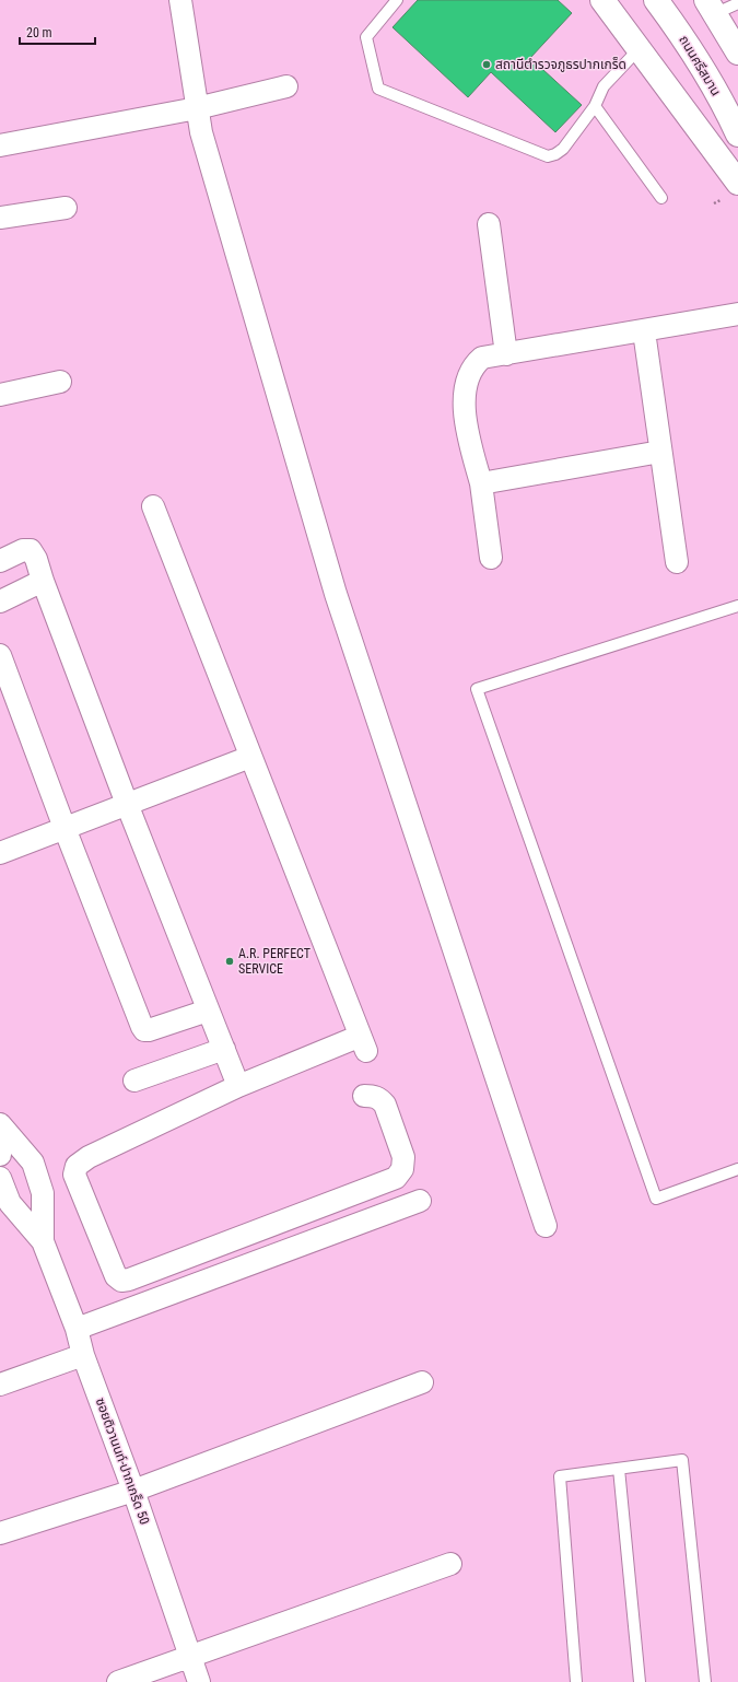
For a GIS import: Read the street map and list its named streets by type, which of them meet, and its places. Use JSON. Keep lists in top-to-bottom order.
{
  "streets": {
    "main road": ["ถนนศรีสมาน"],
    "street": ["ซอยติวานนท์-ปากเกร็ด 50"]
  },
  "places": ["สถานีตำรวจภูธรปากเกร็ด", "A.R. PERFECT SERVICE"],
  "scale_bar": "20 m"
}
